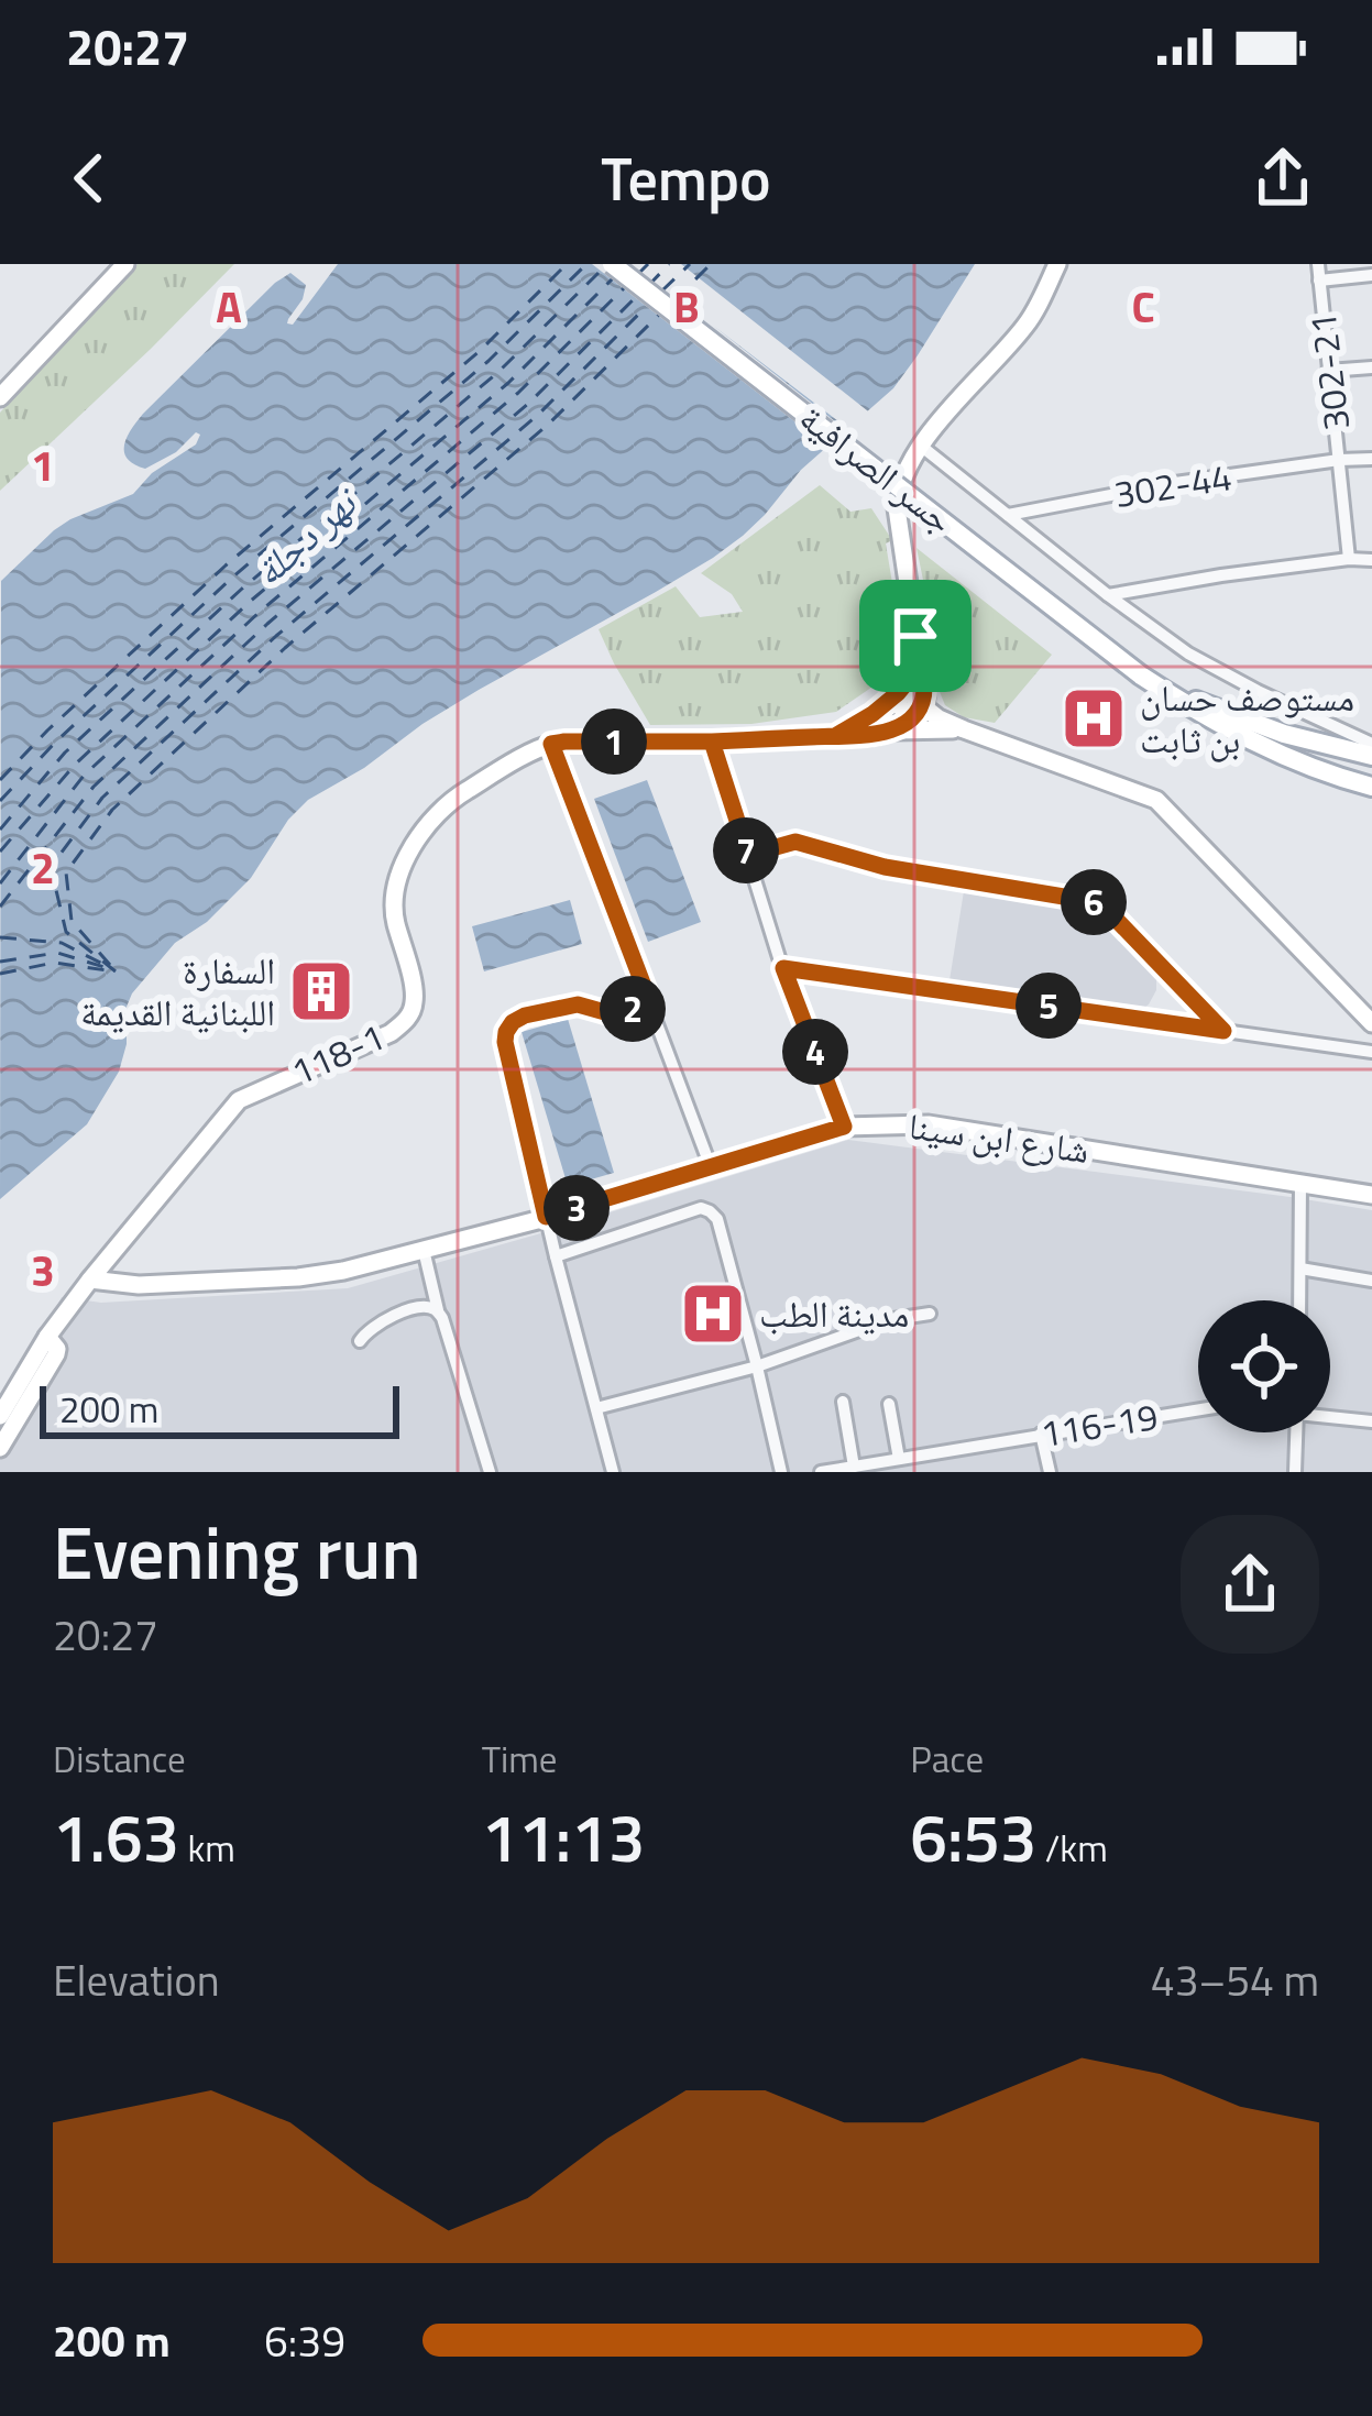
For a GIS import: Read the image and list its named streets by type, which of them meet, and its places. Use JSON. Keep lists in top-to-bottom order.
{
  "streets": {
    "main road": ["جسر الصرافية"],
    "street": [
      "302-21",
      "302-44",
      "118-1",
      "شارع ابن سينا",
      "116-19"
    ]
  },
  "crossings": [
    ["302-21", "302-44"],
    ["118-1", "شارع ابن سينا"]
  ],
  "water": ["نهر دجلة"],
  "places": {
    "hospital": ["مستوصف حسان بن ثابت", "مدينة الطب"],
    "building": ["السفارة اللبنانية القديمة"]
  },
  "scale_bar": "200 m",
  "page": {
    "status": "20:27",
    "header": "Tempo",
    "pins": [
      "1",
      "7",
      "6",
      "5",
      "2",
      "4",
      "3"
    ],
    "scale": "200 m",
    "heading": ["Evening run", "20:27"],
    "stats": [
      ["Distance", "1.63 km"],
      ["Time", "11:13"],
      ["Pace", "6:53 /km"]
    ],
    "chart": ["Elevation", "43–54 m"],
    "list": [
      {
        "name": "200 m",
        "note": "6:39"
      }
    ]
  },
  "grid": {
    "columns": ["A", "B", "C"],
    "rows": ["1", "2", "3"]
  }
}
